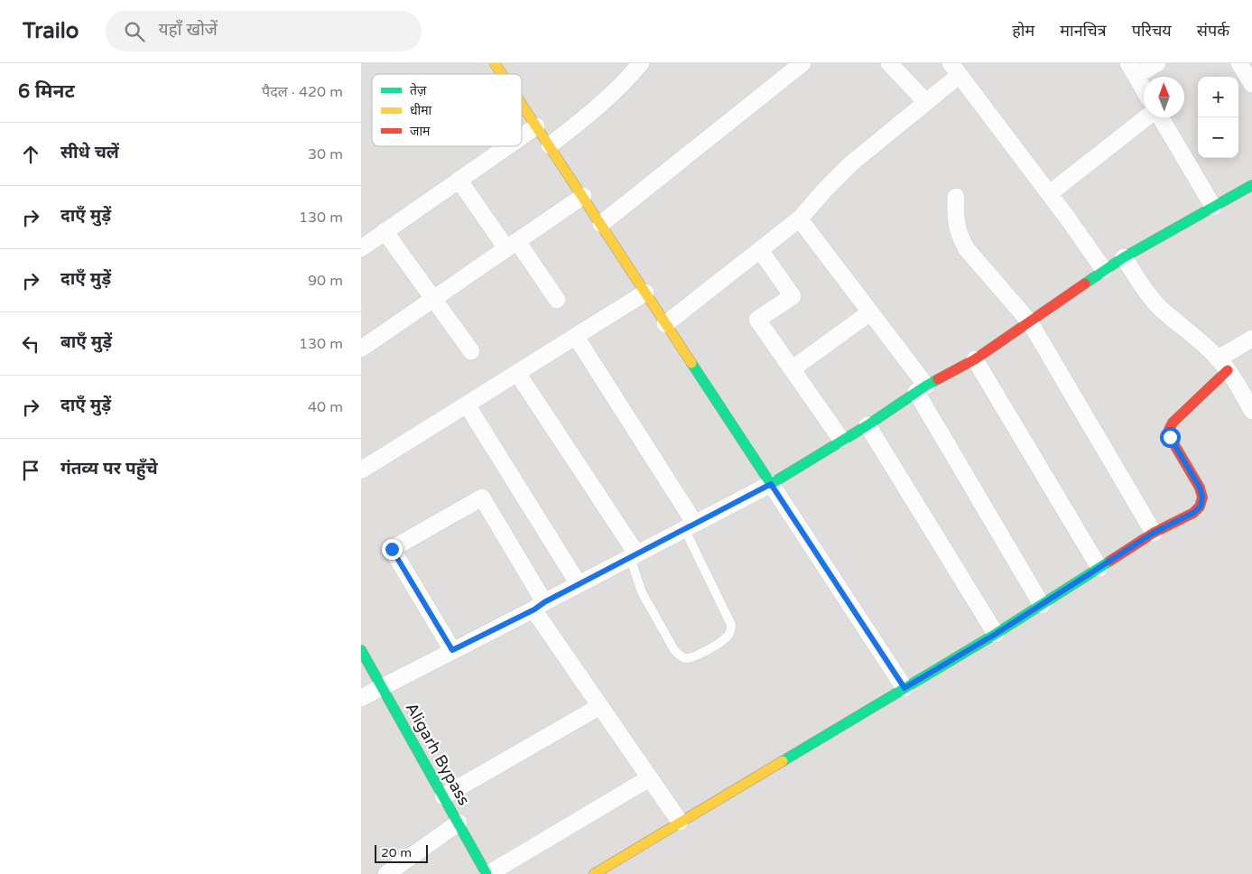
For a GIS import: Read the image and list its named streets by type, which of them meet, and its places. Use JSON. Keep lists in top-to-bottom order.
{
  "streets": {
    "main road": ["Aligarh Bypass"]
  },
  "legend": ["तेज़", "धीमा", "जाम"],
  "scale_bar": "20 m",
  "north": "top",
  "page": {
    "header": "Trailo",
    "search": "यहाँ खोजें",
    "nav": [
      "होम",
      "मानचित्र",
      "परिचय",
      "संपर्क"
    ],
    "heading": ["6 मिनट", "पैदल · 420 m"],
    "map_buttons": ["+", "−"],
    "list": [
      ["सीधे चलें", "30 m"],
      ["दाएँ मुड़ें", "130 m"],
      ["दाएँ मुड़ें", "90 m"],
      ["बाएँ मुड़ें", "130 m"],
      ["दाएँ मुड़ें", "40 m"],
      "गंतव्य पर पहुँचे"
    ],
    "scale": "20 m"
  }
}
